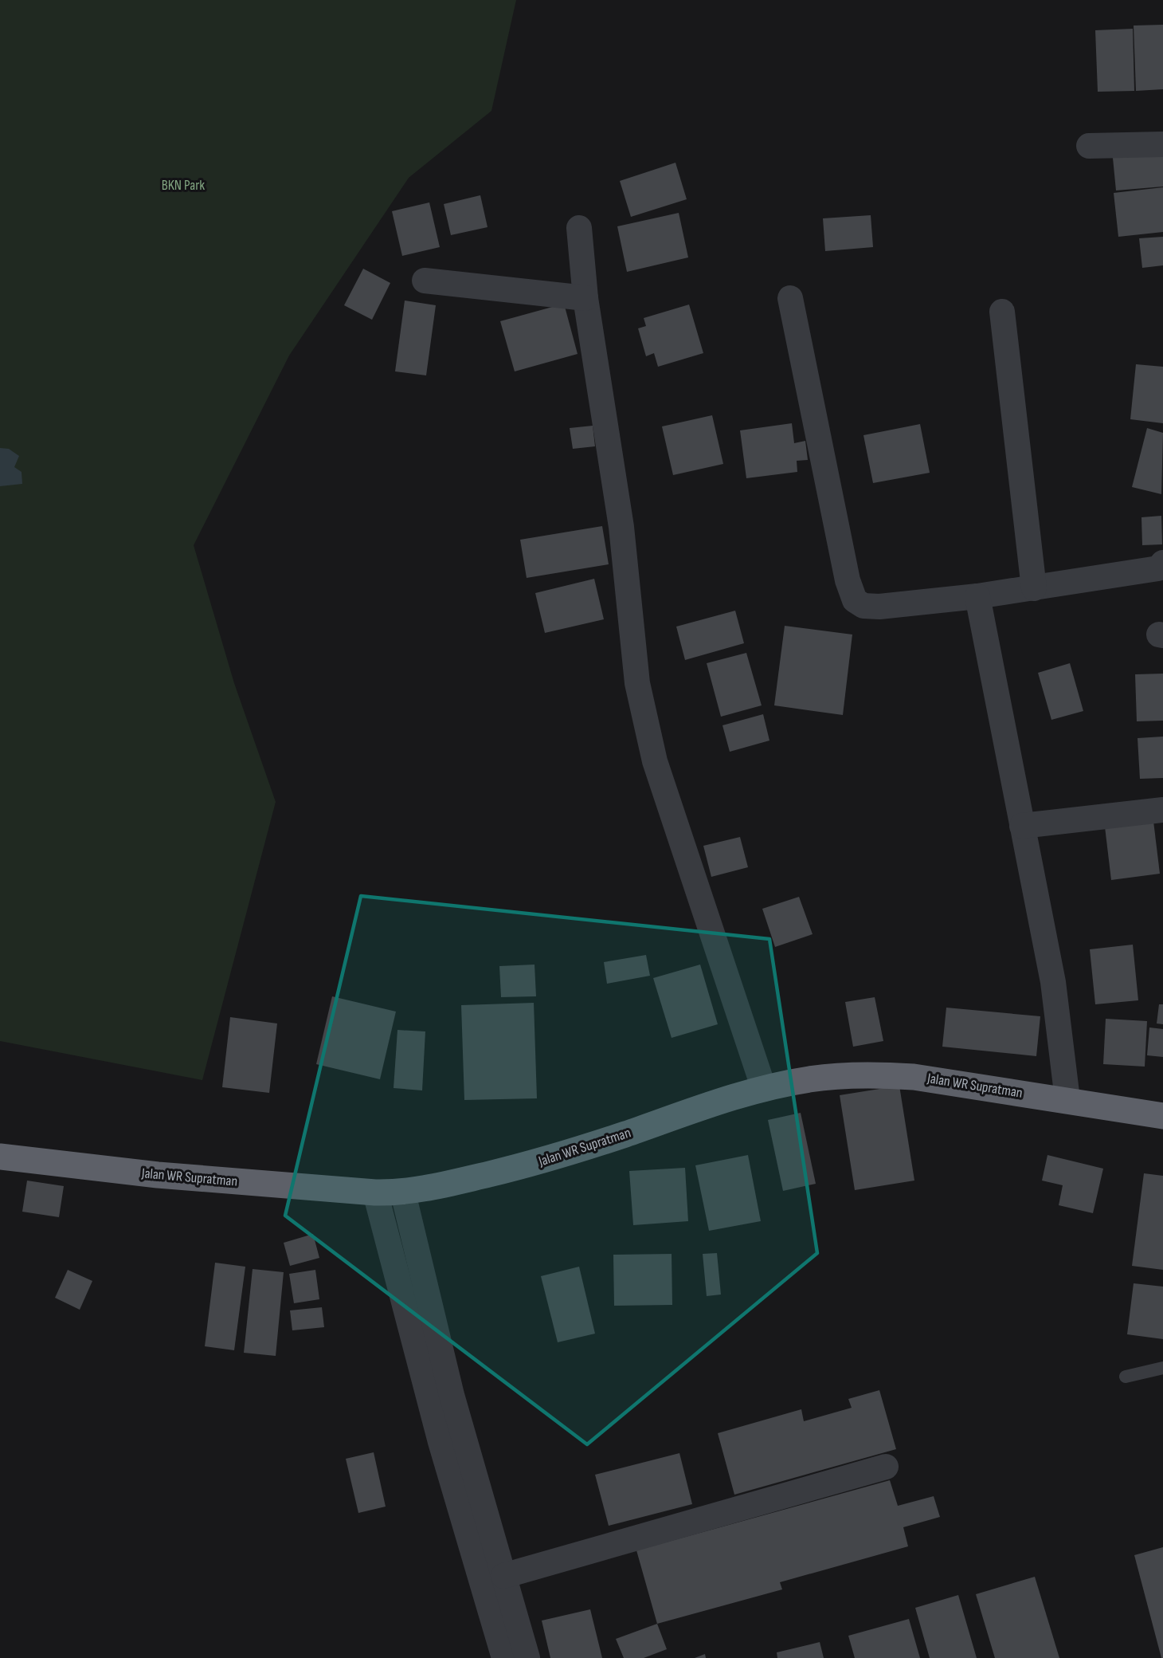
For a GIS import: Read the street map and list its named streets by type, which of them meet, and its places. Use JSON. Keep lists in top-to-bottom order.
{
  "streets": {
    "highway": ["Jalan WR Supratman"]
  },
  "parks": ["BKN Park"]
}
